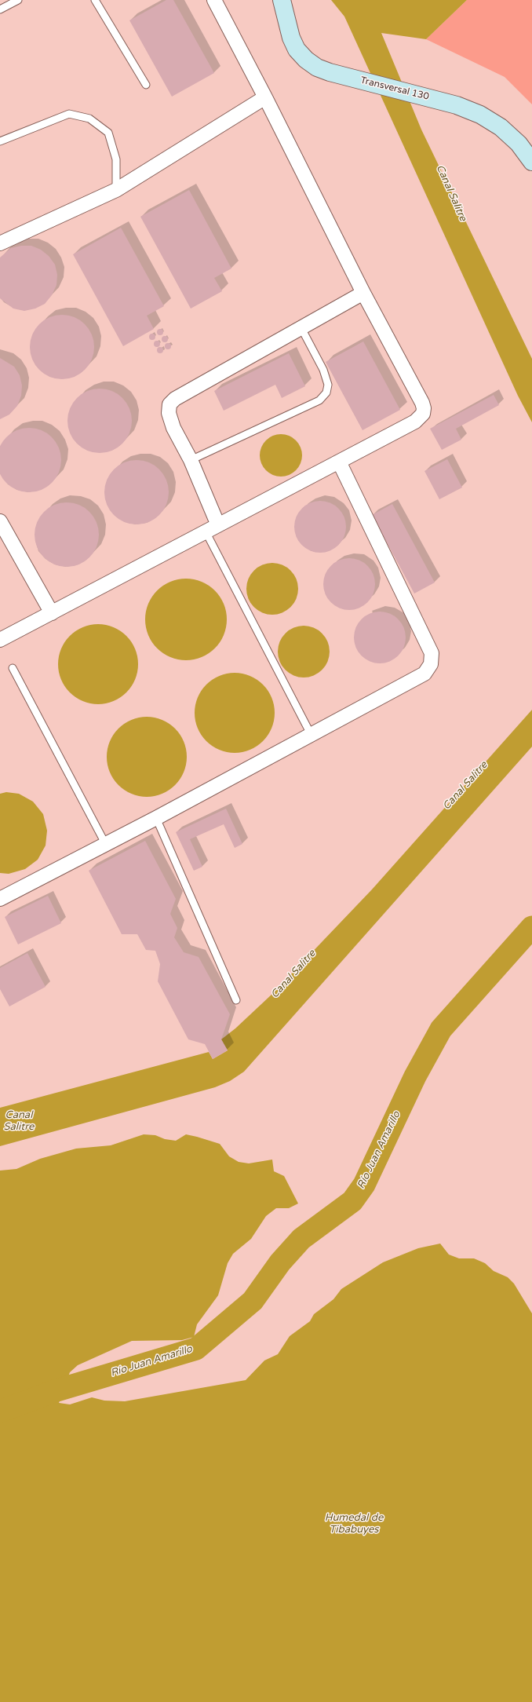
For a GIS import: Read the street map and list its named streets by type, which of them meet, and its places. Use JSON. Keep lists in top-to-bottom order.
{
  "streets": {
    "main road": ["Transversal 130"]
  },
  "water": ["Canal Salitre", "Río Juan Amarillo", "Humedal de Tibabuyes"]
}
